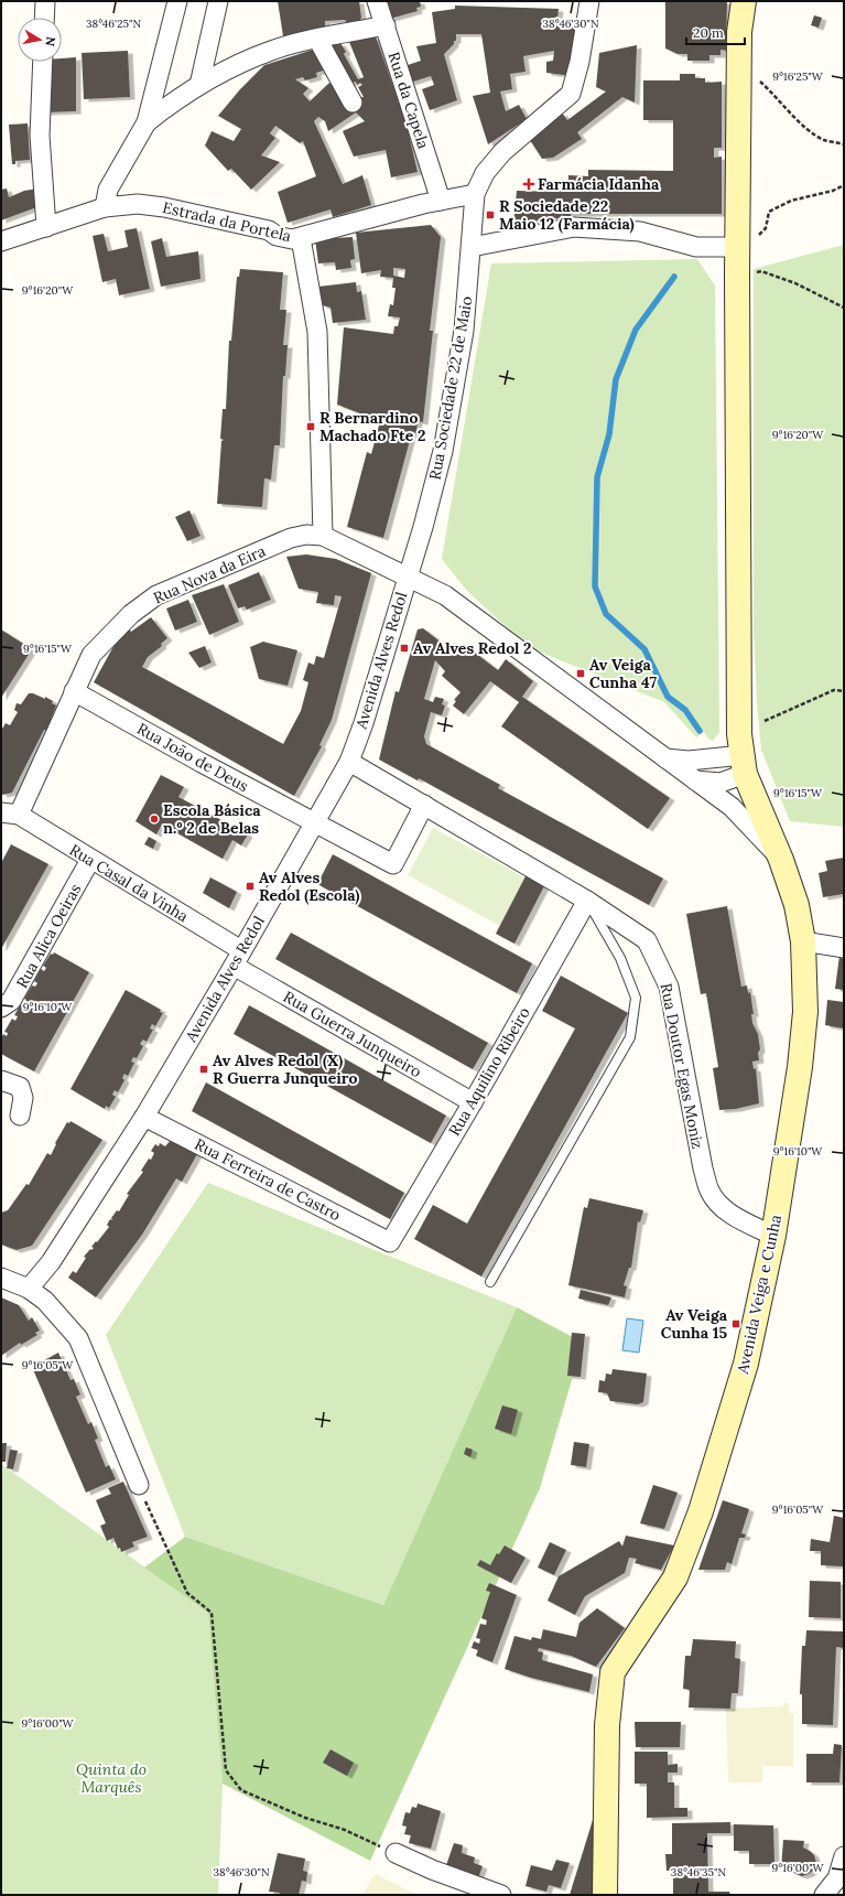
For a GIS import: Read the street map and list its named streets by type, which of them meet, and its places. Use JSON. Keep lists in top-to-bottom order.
{
  "streets": {
    "street": [
      "Rua da Capela",
      "Estrada da Portela",
      "Rua Sociedade 22 de Maio",
      "Rua Nova da Eira",
      "Avenida Alves Redol",
      "Rua João de Deus",
      "Rua Casal da Vinha",
      "Rua Alica Oeiras",
      "Rua Guerra Junqueiro",
      "Rua Doutor Egas Moniz",
      "Rua Aquilino Ribeiro",
      "Rua Ferreira de Castro",
      "Avenida Veiga e Cunha"
    ]
  },
  "crossings": [
    ["Rua da Capela", "Estrada da Portela"],
    ["Estrada da Portela", "Rua Sociedade 22 de Maio"],
    ["Rua Sociedade 22 de Maio", "Rua Nova da Eira"],
    ["Rua Sociedade 22 de Maio", "Avenida Alves Redol"],
    ["Rua Sociedade 22 de Maio", "Avenida Veiga e Cunha"],
    ["Rua Nova da Eira", "Avenida Alves Redol"],
    ["Rua Nova da Eira", "Rua João de Deus"],
    ["Rua Nova da Eira", "Rua Casal da Vinha"],
    ["Rua Nova da Eira", "Avenida Veiga e Cunha"],
    ["Avenida Alves Redol", "Rua João de Deus"],
    ["Avenida Alves Redol", "Rua Casal da Vinha"],
    ["Avenida Alves Redol", "Rua Guerra Junqueiro"],
    ["Avenida Alves Redol", "Rua Doutor Egas Moniz"],
    ["Avenida Alves Redol", "Rua Ferreira de Castro"],
    ["Avenida Alves Redol", "Avenida Veiga e Cunha"],
    ["Rua Casal da Vinha", "Rua Alica Oeiras"],
    ["Rua Casal da Vinha", "Rua Guerra Junqueiro"],
    ["Rua Guerra Junqueiro", "Rua Aquilino Ribeiro"],
    ["Rua Doutor Egas Moniz", "Rua Aquilino Ribeiro"],
    ["Rua Doutor Egas Moniz", "Avenida Veiga e Cunha"],
    ["Rua Aquilino Ribeiro", "Rua Ferreira de Castro"]
  ],
  "parks": ["Quinta do Marquês"],
  "places": {
    "health": ["Farmácia Idanha"],
    "transit": [
      "R Sociedade 22 Maio 12 (Farmácia)",
      "R Bernardino Machado Fte 2",
      "Av Alves Redol 2",
      "Av Veiga Cunha 47",
      "Av Alves Redol (Escola)",
      "Av Alves Redol (X) R Guerra Junqueiro",
      "Av Veiga Cunha 15"
    ],
    "other": ["Escola Básica n.º 2 de Belas"]
  },
  "scale_bar": "20 m",
  "north": "right",
  "coordinates": [
    "38°46'30\"N",
    "38°46'25\"N",
    "9°16'25\"W",
    "9°16'20\"W",
    "9°16'15\"W",
    "9°16'10\"W",
    "9°16'05\"W",
    "9°16'00\"W",
    "38°46'35\"N"
  ]
}
